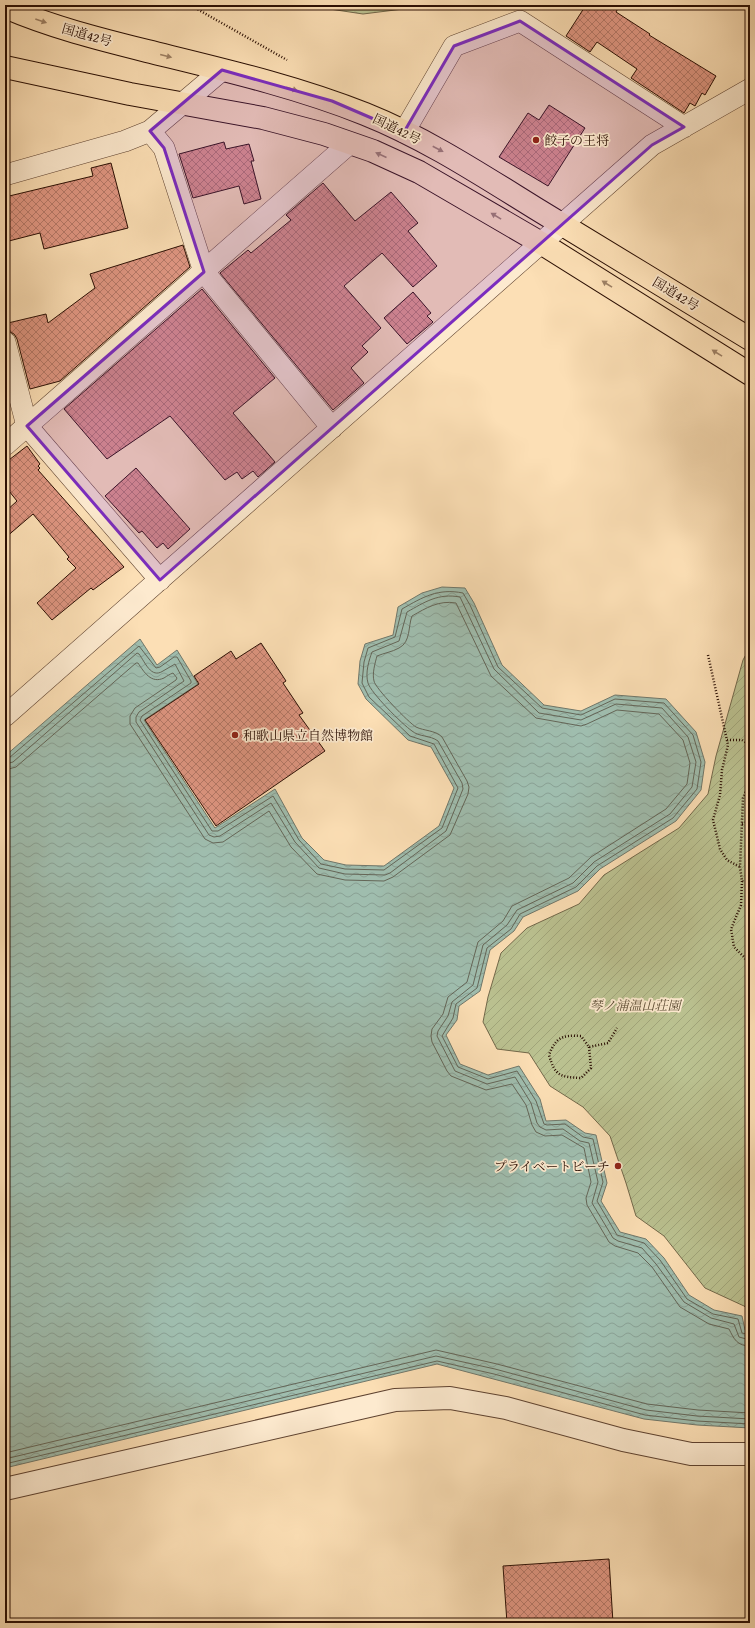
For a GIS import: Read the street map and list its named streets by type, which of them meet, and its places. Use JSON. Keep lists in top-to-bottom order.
{
  "streets": {
    "highway": ["国道42号"]
  },
  "parks": ["琴ノ浦温山荘園"],
  "places": ["餃子の王将", "和歌山県立自然博物館", "プライベートビーチ"]
}
